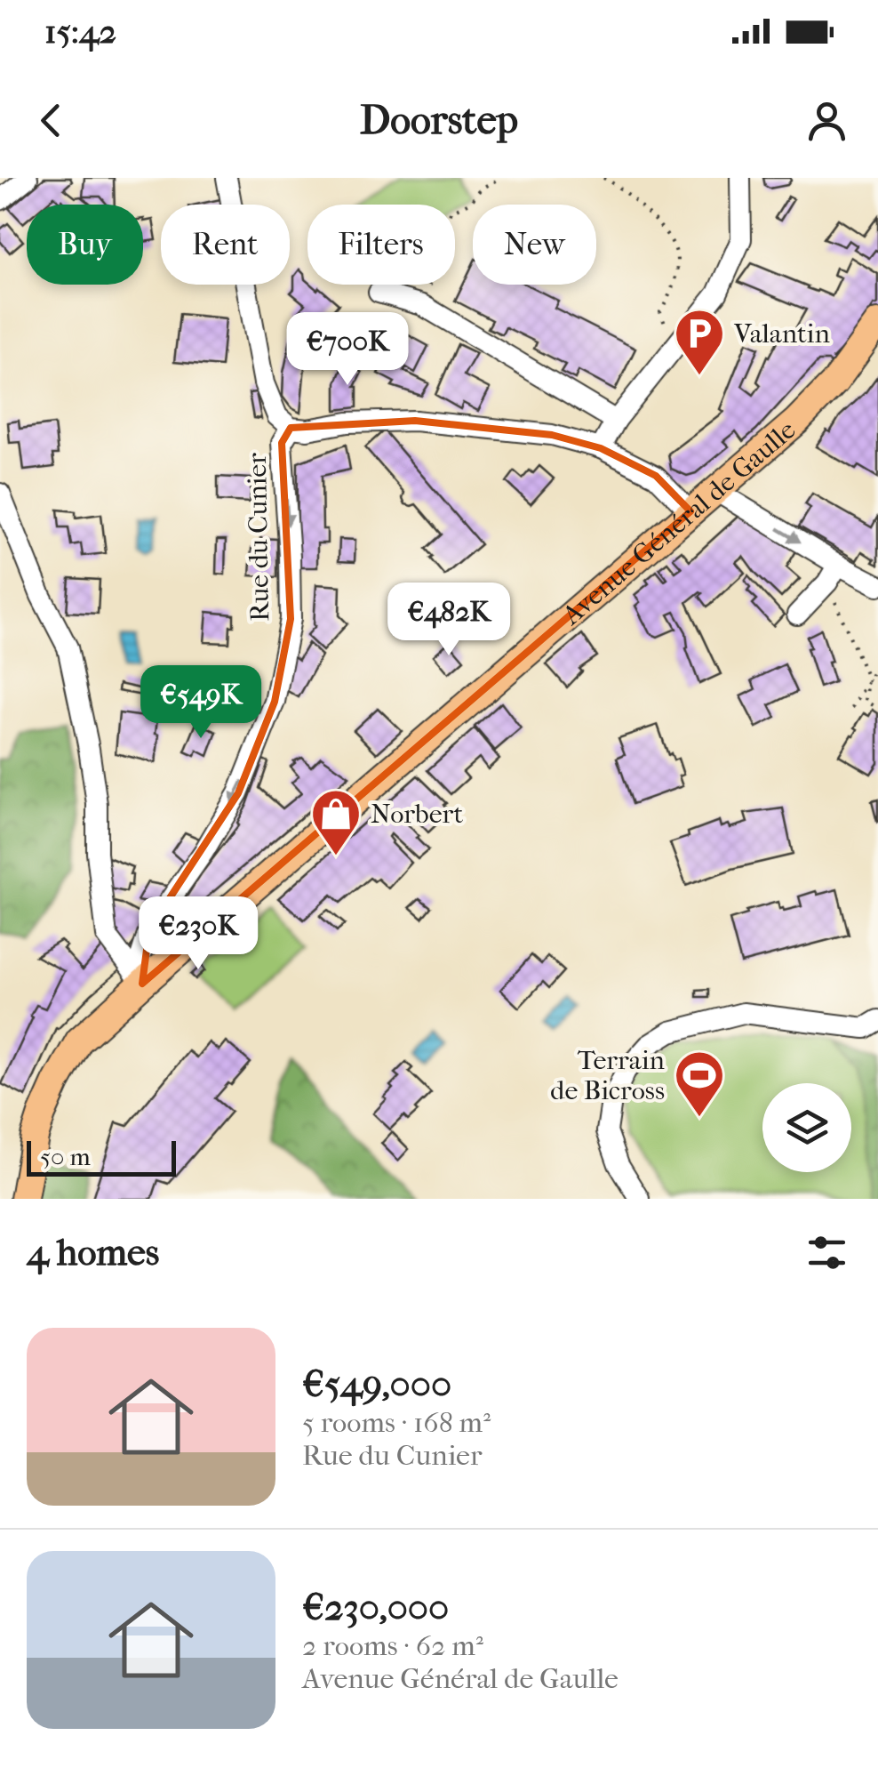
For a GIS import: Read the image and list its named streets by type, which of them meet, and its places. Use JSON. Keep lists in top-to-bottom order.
{
  "streets": {
    "main road": ["Avenue Général de Gaulle"],
    "street": ["Rue du Cunier"]
  },
  "crossings": [
    ["Avenue Général de Gaulle", "Rue du Cunier"]
  ],
  "one_way": ["Rue du Cunier"],
  "places": {
    "parking": ["Valantin"],
    "shop": ["Norbert"],
    "sports": ["Terrain de Bicross"]
  },
  "scale_bar": "50 m",
  "page": {
    "status": "15:42",
    "header": "Doorstep",
    "chip": [
      "Buy",
      "Rent",
      "Filters",
      "New"
    ],
    "price": [
      "€700K",
      "€482K",
      "€549K",
      "€230K"
    ],
    "scale": "50 m",
    "heading": "4 homes",
    "list": [
      {
        "name": "€549,000",
        "note": "5 rooms · 168 m² · Rue du Cunier"
      },
      {
        "name": "€230,000",
        "note": "2 rooms · 62 m² · Avenue Général de Gaulle"
      }
    ]
  }
}
